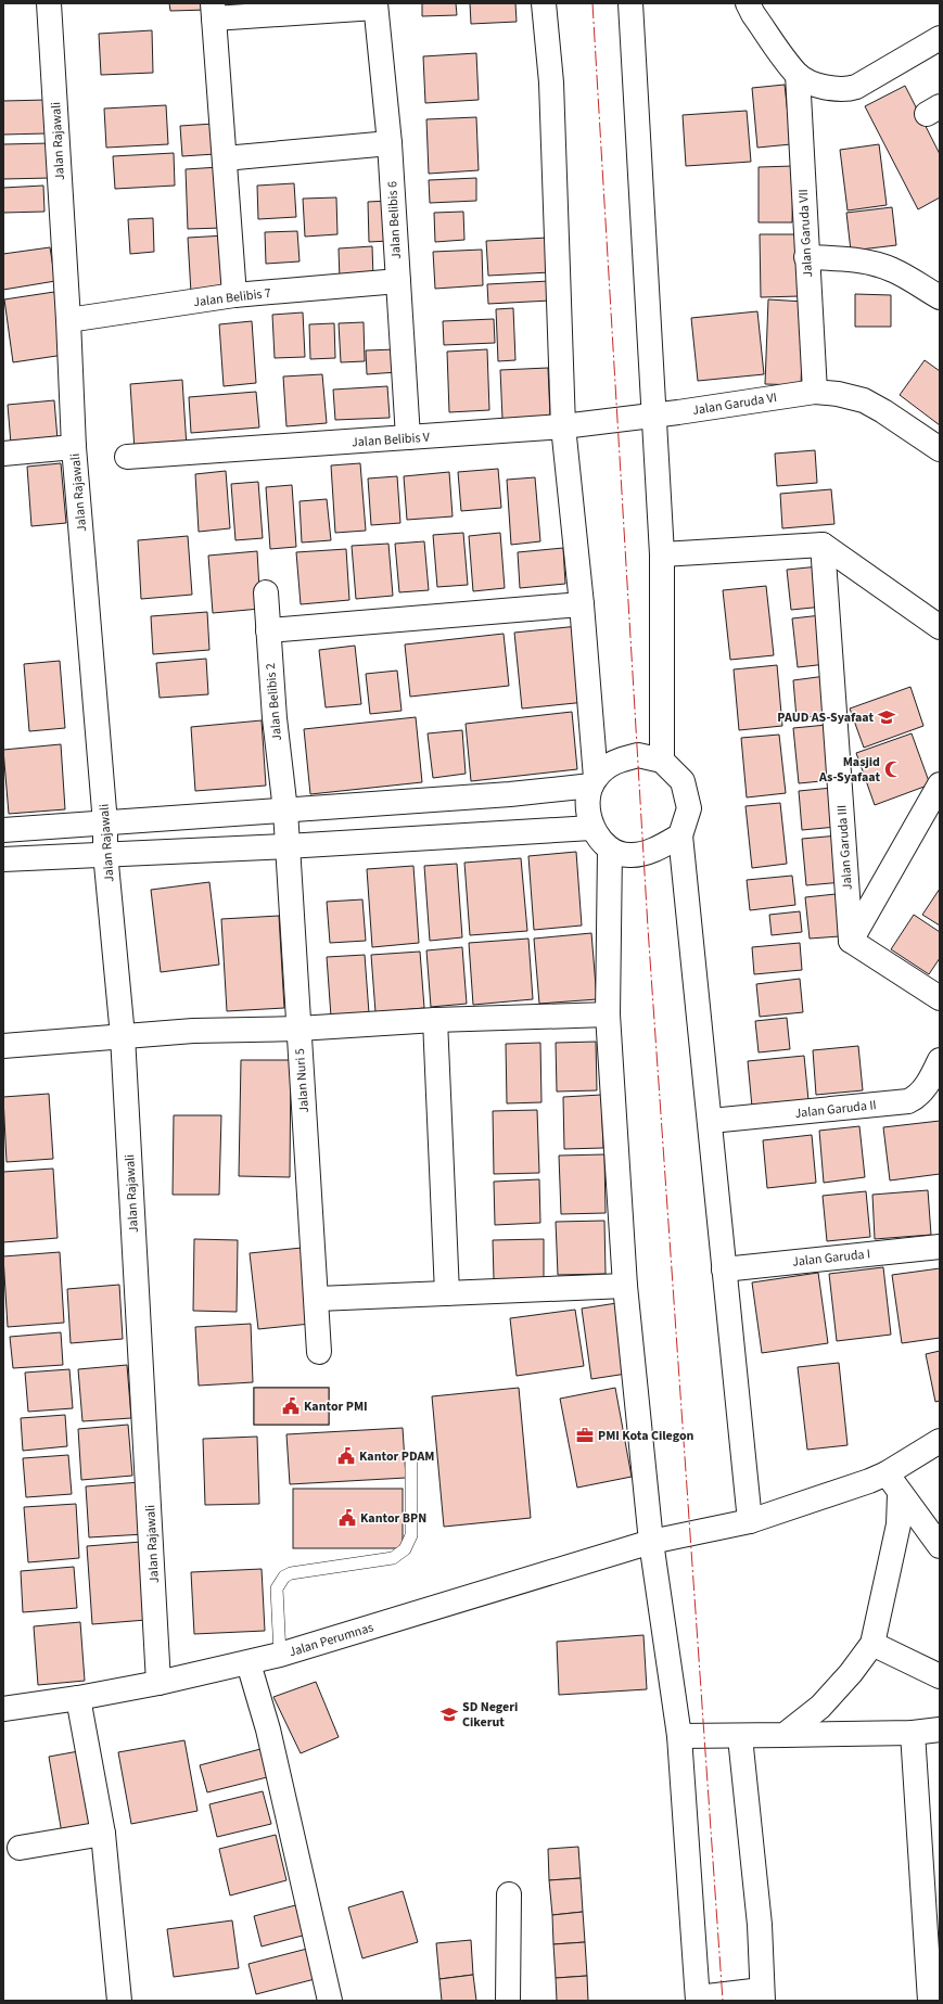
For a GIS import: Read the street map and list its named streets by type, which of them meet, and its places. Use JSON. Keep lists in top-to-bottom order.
{
  "streets": {
    "street": [
      "Jalan Rajawali",
      "Jalan Belibis 6",
      "Jalan Garuda VII",
      "Jalan Belibis 7",
      "Jalan Garuda VI",
      "Jalan Belibis V",
      "Jalan Belibis 2",
      "Jalan Garuda III",
      "Jalan Nuri 5",
      "Jalan Garuda II",
      "Jalan Garuda I",
      "Jalan Perumnas"
    ]
  },
  "crossings": [
    ["Jalan Rajawali", "Jalan Belibis 7"],
    ["Jalan Rajawali", "Jalan Perumnas"],
    ["Jalan Belibis 6", "Jalan Belibis 7"],
    ["Jalan Belibis 6", "Jalan Belibis V"],
    ["Jalan Garuda VII", "Jalan Garuda VI"],
    ["Jalan Garuda VI", "Jalan Belibis V"],
    ["Jalan Belibis 2", "Jalan Nuri 5"]
  ],
  "places": {
    "school or university": ["PAUD AS-Syafaat", "SD Negeri Cikerut"],
    "mosque": ["Masjid As-Syafaat"],
    "public building": ["Kantor PMI", "Kantor PDAM", "Kantor BPN"],
    "office": ["PMI Kota Cilegon"]
  }
}
